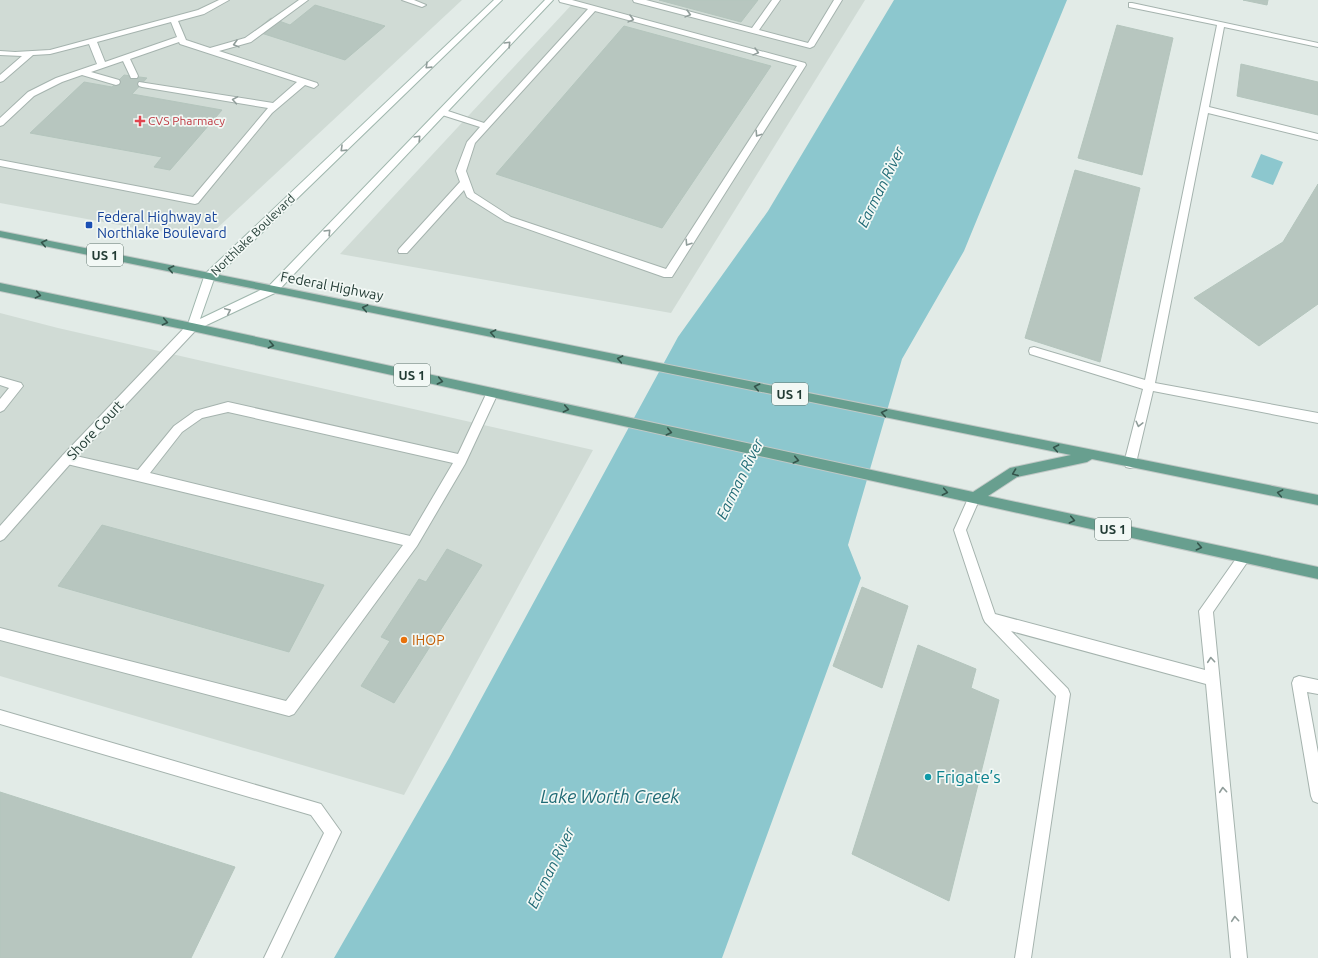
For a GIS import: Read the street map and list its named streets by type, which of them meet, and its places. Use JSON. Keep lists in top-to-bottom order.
{
  "streets": {
    "main road": [
      "Northlake Boulevard",
      "US 1",
      "Federal Highway",
      "Shore Court"
    ]
  },
  "crossings": [
    ["Northlake Boulevard", "US 1"],
    ["Northlake Boulevard", "Federal Highway"],
    ["Northlake Boulevard", "Shore Court"],
    ["US 1", "Federal Highway"],
    ["US 1", "Shore Court"]
  ],
  "one_way": ["US 1"],
  "water": ["Earman River", "Lake Worth Creek"],
  "places": {
    "health": ["CVS Pharmacy"],
    "transit": ["Federal Highway at Northlake Boulevard"],
    "other": ["IHOP", "Frigate’s"]
  }
}
